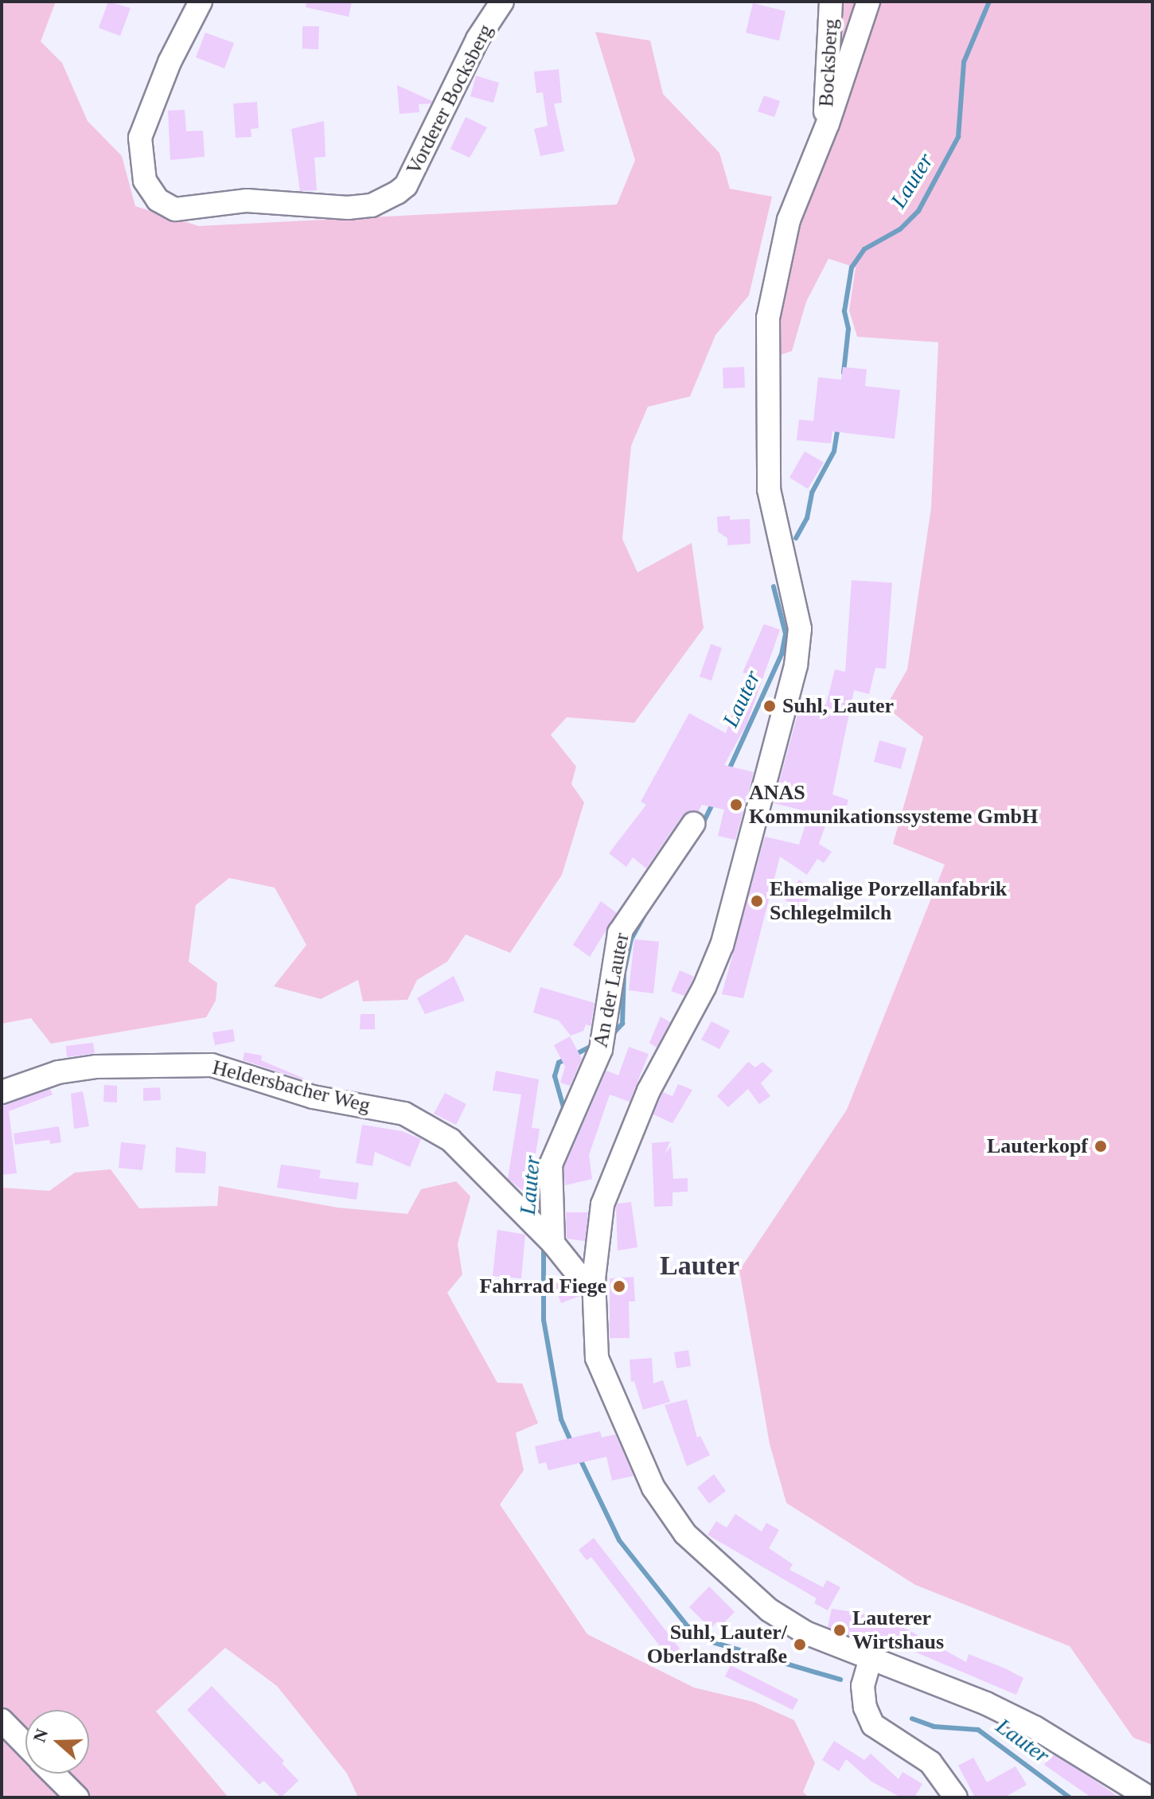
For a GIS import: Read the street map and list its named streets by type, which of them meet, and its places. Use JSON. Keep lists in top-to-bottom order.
{
  "streets": {
    "street": [
      "Bocksberg",
      "Vorderer Bocksberg",
      "An der Lauter",
      "Heldersbacher Weg"
    ]
  },
  "crossings": [
    ["An der Lauter", "Heldersbacher Weg"]
  ],
  "districts": ["Lauter"],
  "water": ["Lauter"],
  "places": [
    "Suhl, Lauter",
    "ANAS Kommunikationssysteme GmbH",
    "Ehemalige Porzellanfabrik Schlegelmilch",
    "Lauterkopf",
    "Fahrrad Fiege",
    "Lauterer Wirtshaus",
    "Suhl, Lauter/ Oberlandstraße"
  ],
  "north": "left"
}
